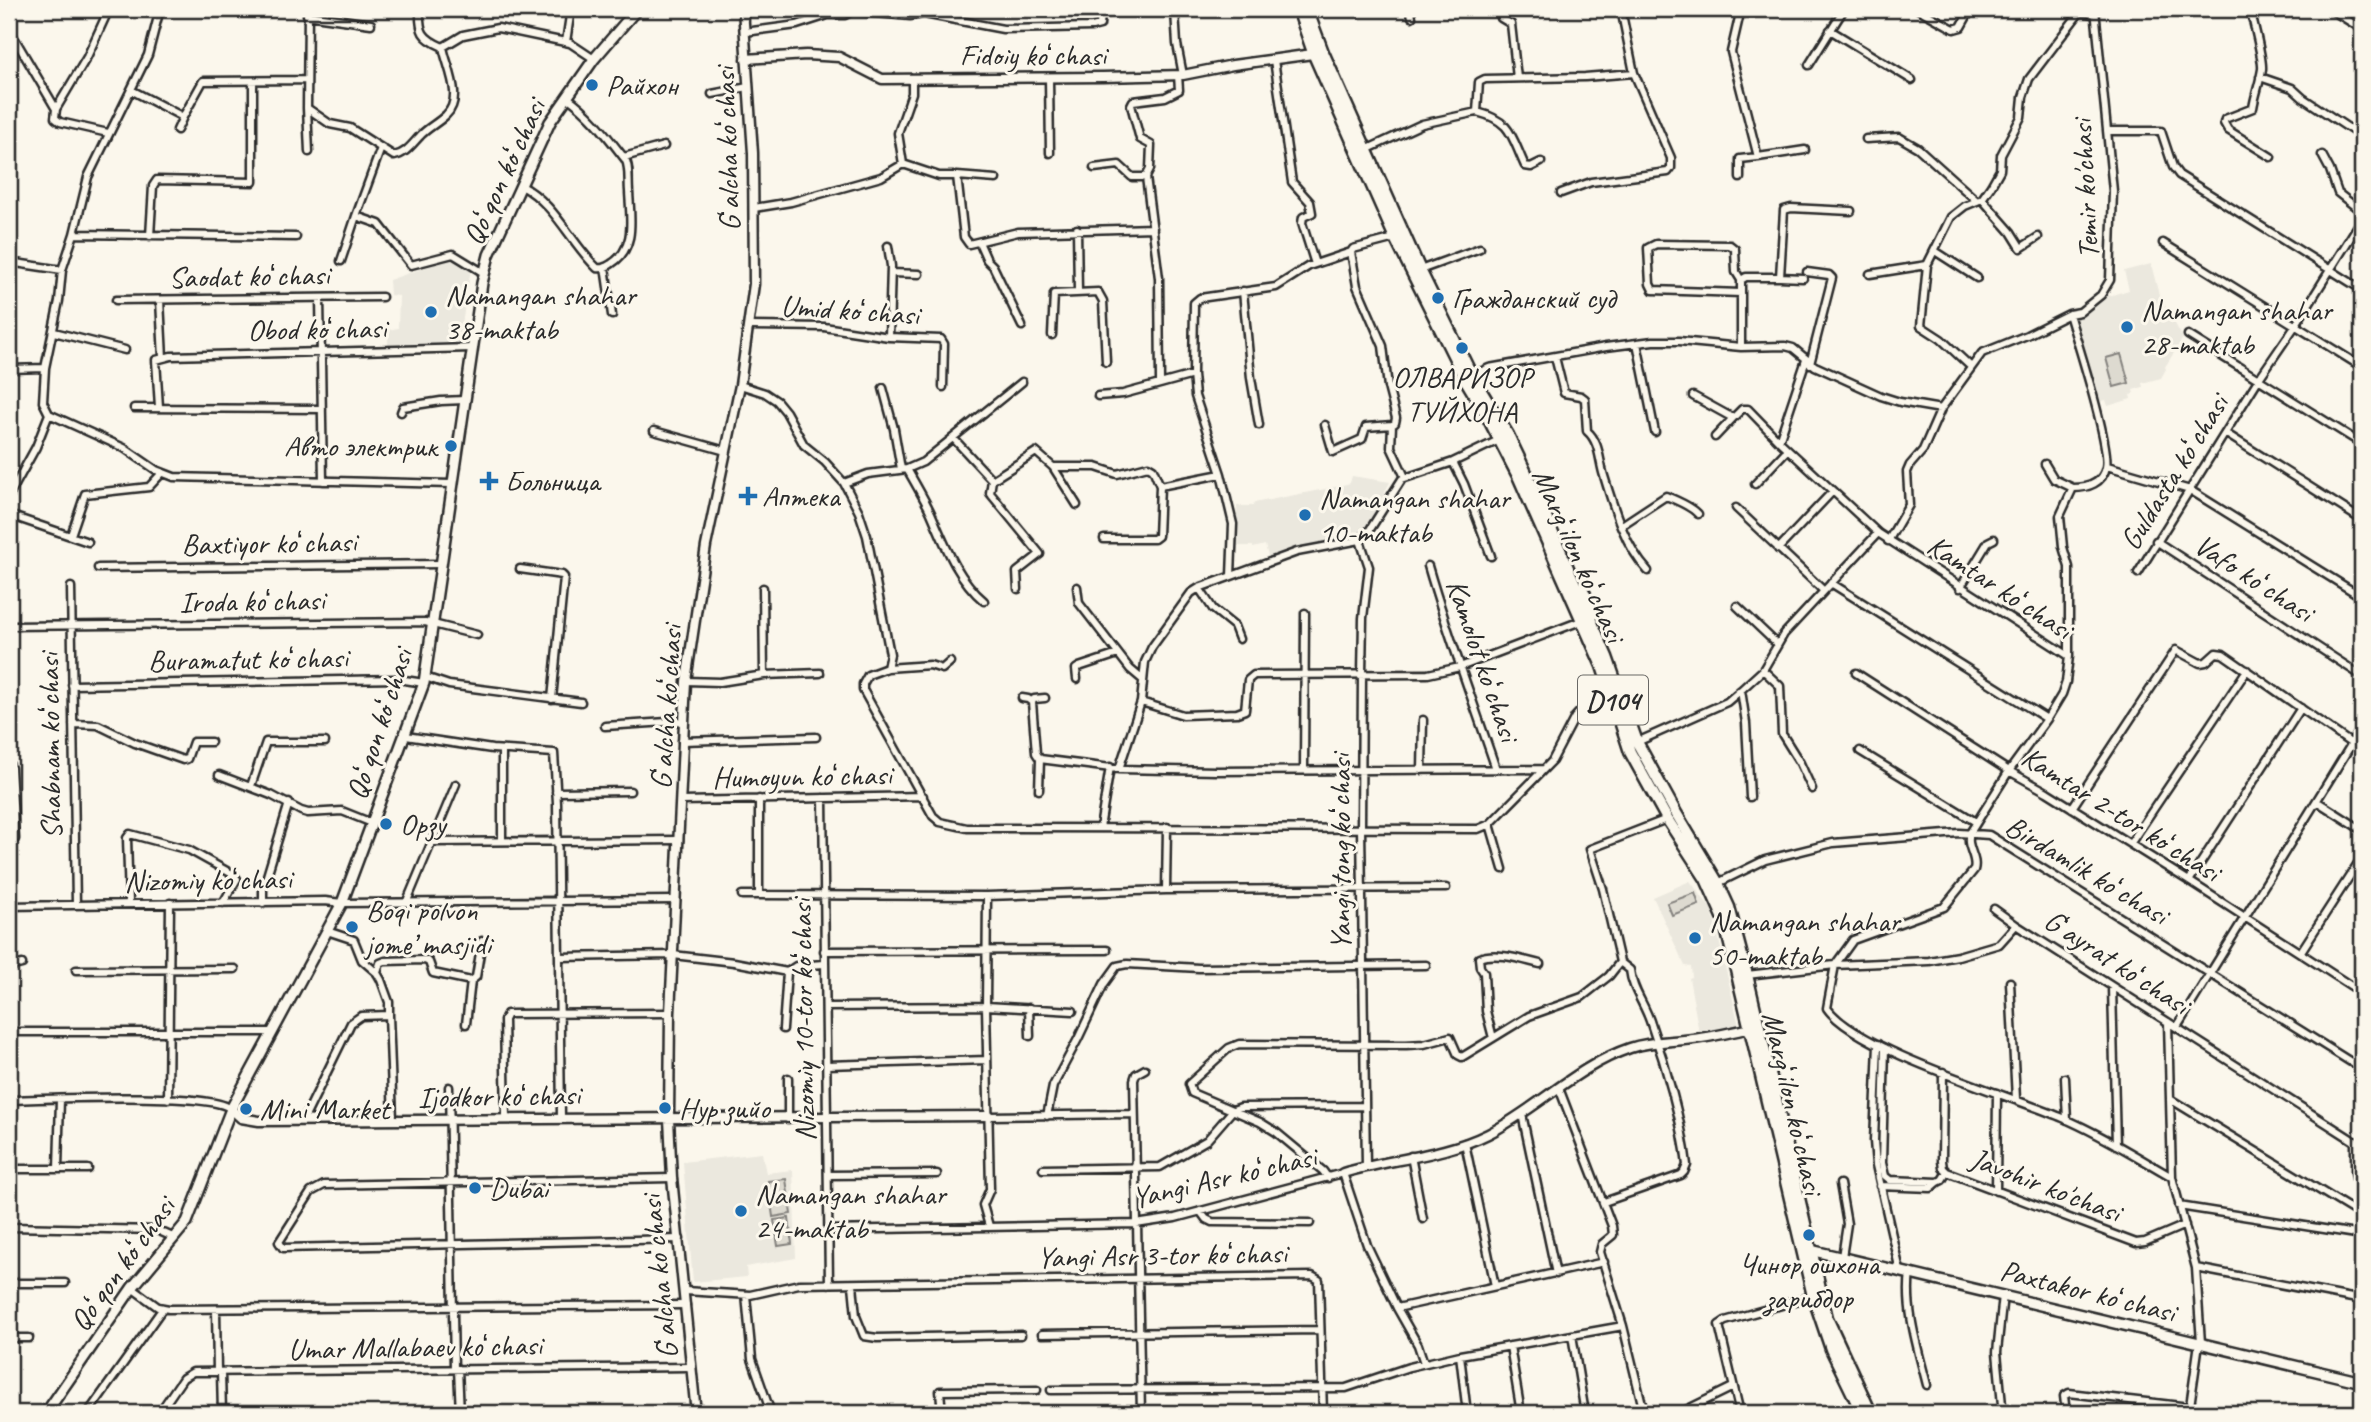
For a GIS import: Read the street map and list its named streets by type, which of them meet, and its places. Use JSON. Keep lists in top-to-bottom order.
{
  "streets": {
    "main road": [
      "Qoʻqon koʻchasi",
      "Margʻilon koʻchasi",
      "D104",
      "Paxtakor koʻchasi"
    ],
    "street": [
      "Fidoiy koʻchasi",
      "Gʻalcha koʻchasi",
      "Temir ko'chasi",
      "Saodat koʻchasi",
      "Umid koʻchasi",
      "Obod koʻchasi",
      "Guldasta koʻchasi",
      "Baxtiyor koʻchasi",
      "Vafo koʻchasi",
      "Kamtar koʻchasi",
      "Iroda koʻchasi",
      "Buramatut koʻchasi",
      "Kamolot koʻchasi",
      "Shabnam koʻchasi",
      "Humoyun koʻchasi",
      "Kamtar 2-tor koʻchasi",
      "Yangi tong koʻchasi",
      "Birdamlik koʻchasi",
      "Nizomiy koʻchasi",
      "Gʻayrat koʻchasi",
      "Nizomiy 10-tor koʻchasi",
      "Ijodkor koʻchasi",
      "Yangi Asr koʻchasi",
      "Javohir ko'chasi",
      "Yangi Asr 3-tor koʻchasi",
      "Umar Mallabaev koʻchasi"
    ]
  },
  "crossings": [
    ["Fidoiy koʻchasi", "Gʻalcha koʻchasi"],
    ["Fidoiy koʻchasi", "Margʻilon koʻchasi"],
    ["Gʻalcha koʻchasi", "Umid koʻchasi"],
    ["Gʻalcha koʻchasi", "Humoyun koʻchasi"],
    ["Gʻalcha koʻchasi", "Nizomiy koʻchasi"],
    ["Gʻalcha koʻchasi", "Ijodkor koʻchasi"],
    ["Gʻalcha koʻchasi", "Yangi Asr 3-tor koʻchasi"],
    ["Gʻalcha koʻchasi", "Umar Mallabaev koʻchasi"],
    ["Qoʻqon koʻchasi", "Obod koʻchasi"],
    ["Qoʻqon koʻchasi", "Baxtiyor koʻchasi"],
    ["Qoʻqon koʻchasi", "Iroda koʻchasi"],
    ["Qoʻqon koʻchasi", "Buramatut koʻchasi"],
    ["Qoʻqon koʻchasi", "Nizomiy koʻchasi"],
    ["Qoʻqon koʻchasi", "Ijodkor koʻchasi"],
    ["Temir ko'chasi", "Kamtar koʻchasi"],
    ["Guldasta koʻchasi", "Vafo koʻchasi"],
    ["Margʻilon koʻchasi", "Birdamlik koʻchasi"],
    ["Margʻilon koʻchasi", "Gʻayrat koʻchasi"],
    ["Margʻilon koʻchasi", "Paxtakor koʻchasi"],
    ["Kamtar koʻchasi", "Kamtar 2-tor koʻchasi"],
    ["Kamtar koʻchasi", "Birdamlik koʻchasi"],
    ["Iroda koʻchasi", "Shabnam koʻchasi"],
    ["Buramatut koʻchasi", "Shabnam koʻchasi"],
    ["Shabnam koʻchasi", "Nizomiy koʻchasi"],
    ["Humoyun koʻchasi", "Nizomiy 10-tor koʻchasi"],
    ["Nizomiy 10-tor koʻchasi", "Ijodkor koʻchasi"],
    ["Nizomiy 10-tor koʻchasi", "Yangi Asr koʻchasi"],
    ["Nizomiy 10-tor koʻchasi", "Yangi Asr 3-tor koʻchasi"]
  ],
  "places": {
    "other": [
      "Райхон",
      "Гражданский суд",
      "Namangan shahar 38-maktab",
      "Namangan shahar 28-maktab",
      "ОЛВАРИЗОР ТУЙХОНА",
      "Авто электрик",
      "Namangan shahar 10-maktab",
      "Орзу",
      "Boqi polvon jome’ masjidi",
      "Namangan shahar 50-maktab",
      "Нур зийо",
      "Mini Market",
      "Dubai",
      "Namangan shahar 24-maktab",
      "Чинор ошхона зарибдор"
    ],
    "health": ["Больница", "Аптека"]
  }
}
